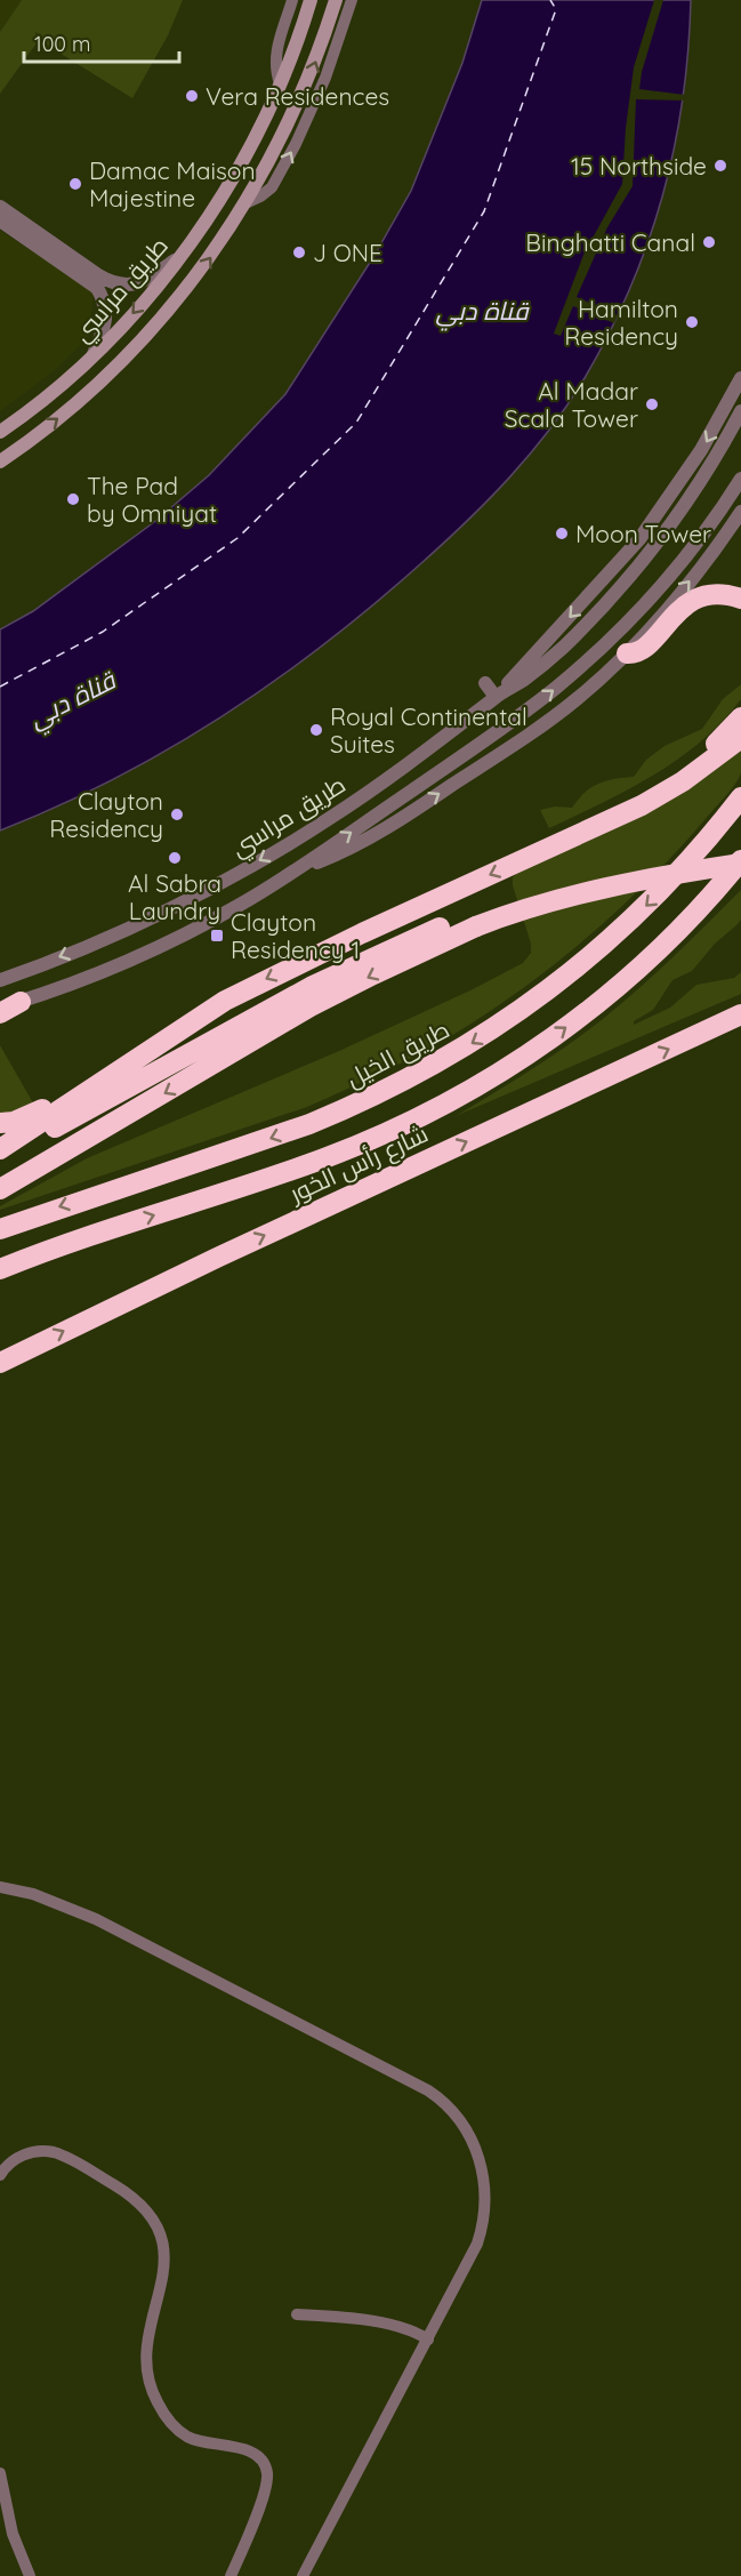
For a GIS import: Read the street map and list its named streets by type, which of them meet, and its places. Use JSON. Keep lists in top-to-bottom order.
{
  "streets": {
    "highway": ["طريق الخيل", "شارع رأس الخور"],
    "main road": ["طريق مراسي"]
  },
  "water": ["قناة دبي"],
  "places": {
    "other": [
      "Vera Residences",
      "15 Northside",
      "Damac Maison Majestine",
      "Binghatti Canal",
      "J ONE",
      "Hamilton Residency",
      "Al Madar Scala Tower",
      "The Pad by Omniyat",
      "Moon Tower",
      "Royal Continental Suites",
      "Clayton Residency",
      "Al Sabra Laundry"
    ],
    "transit": ["Clayton Residency 1"]
  },
  "scale_bar": "100 m"
}
